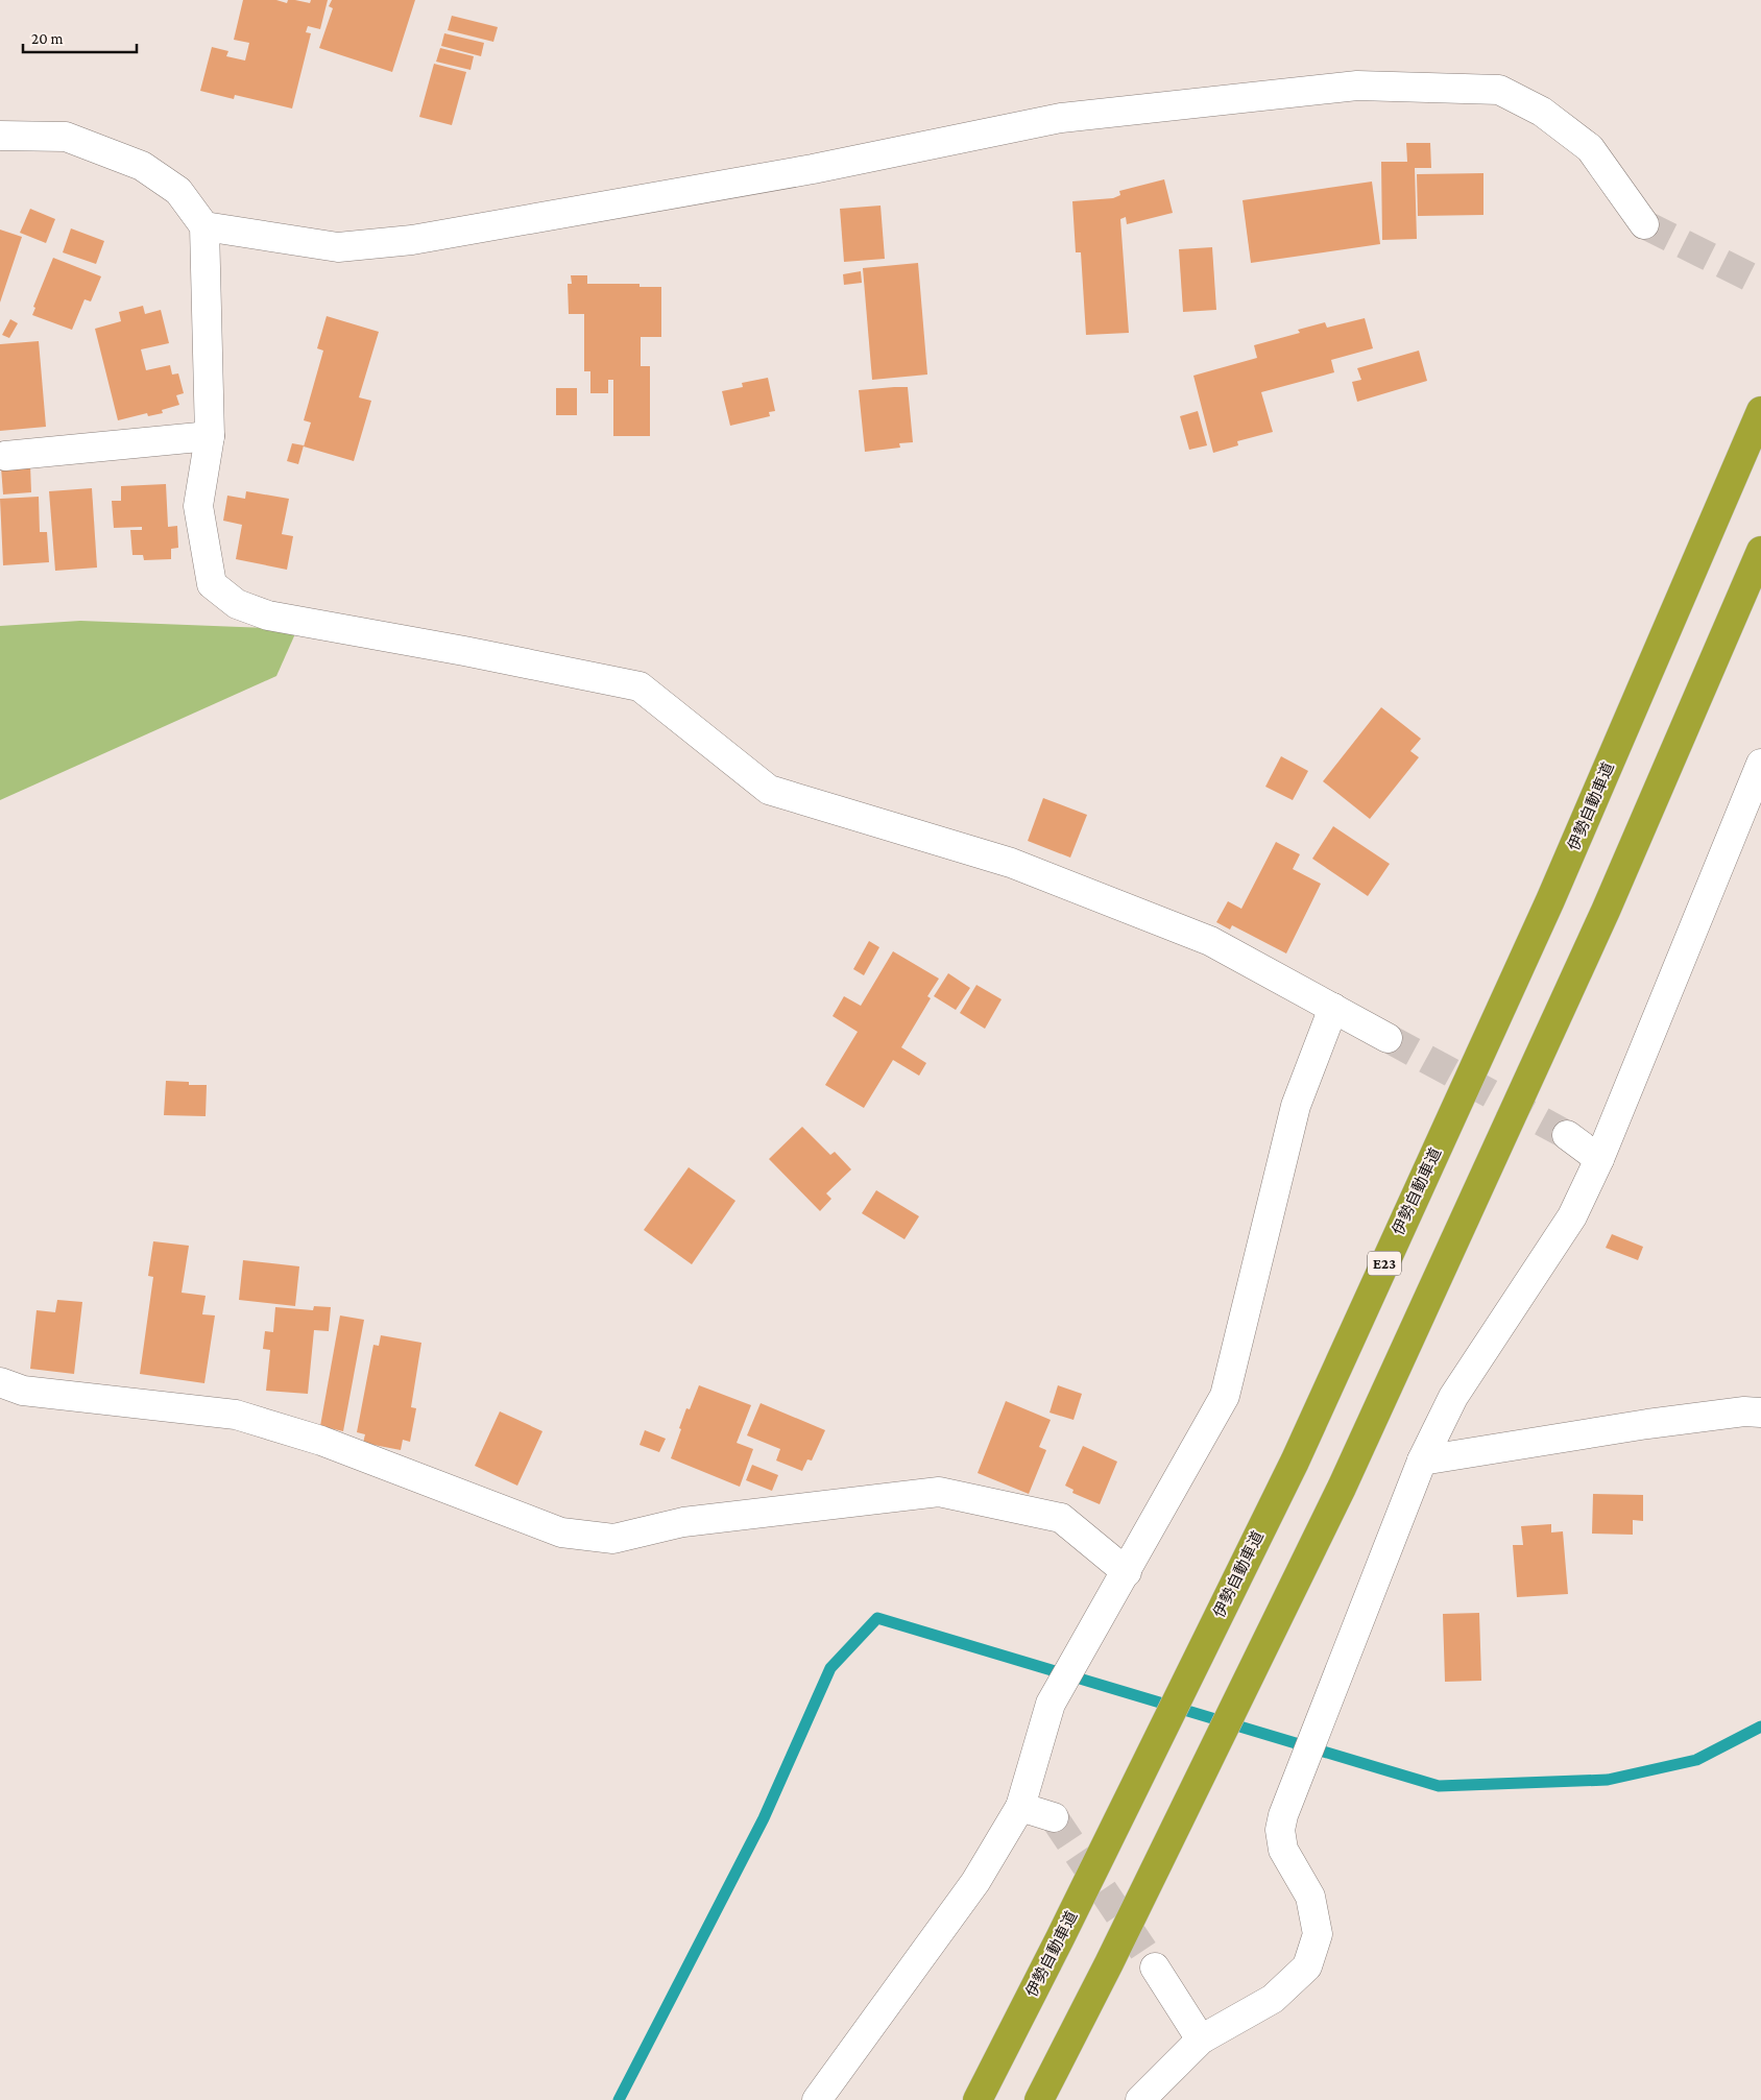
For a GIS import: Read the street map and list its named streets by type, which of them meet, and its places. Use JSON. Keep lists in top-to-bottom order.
{
  "streets": {
    "highway": ["伊勢自動車道", "E23"]
  },
  "scale_bar": "20 m"
}
